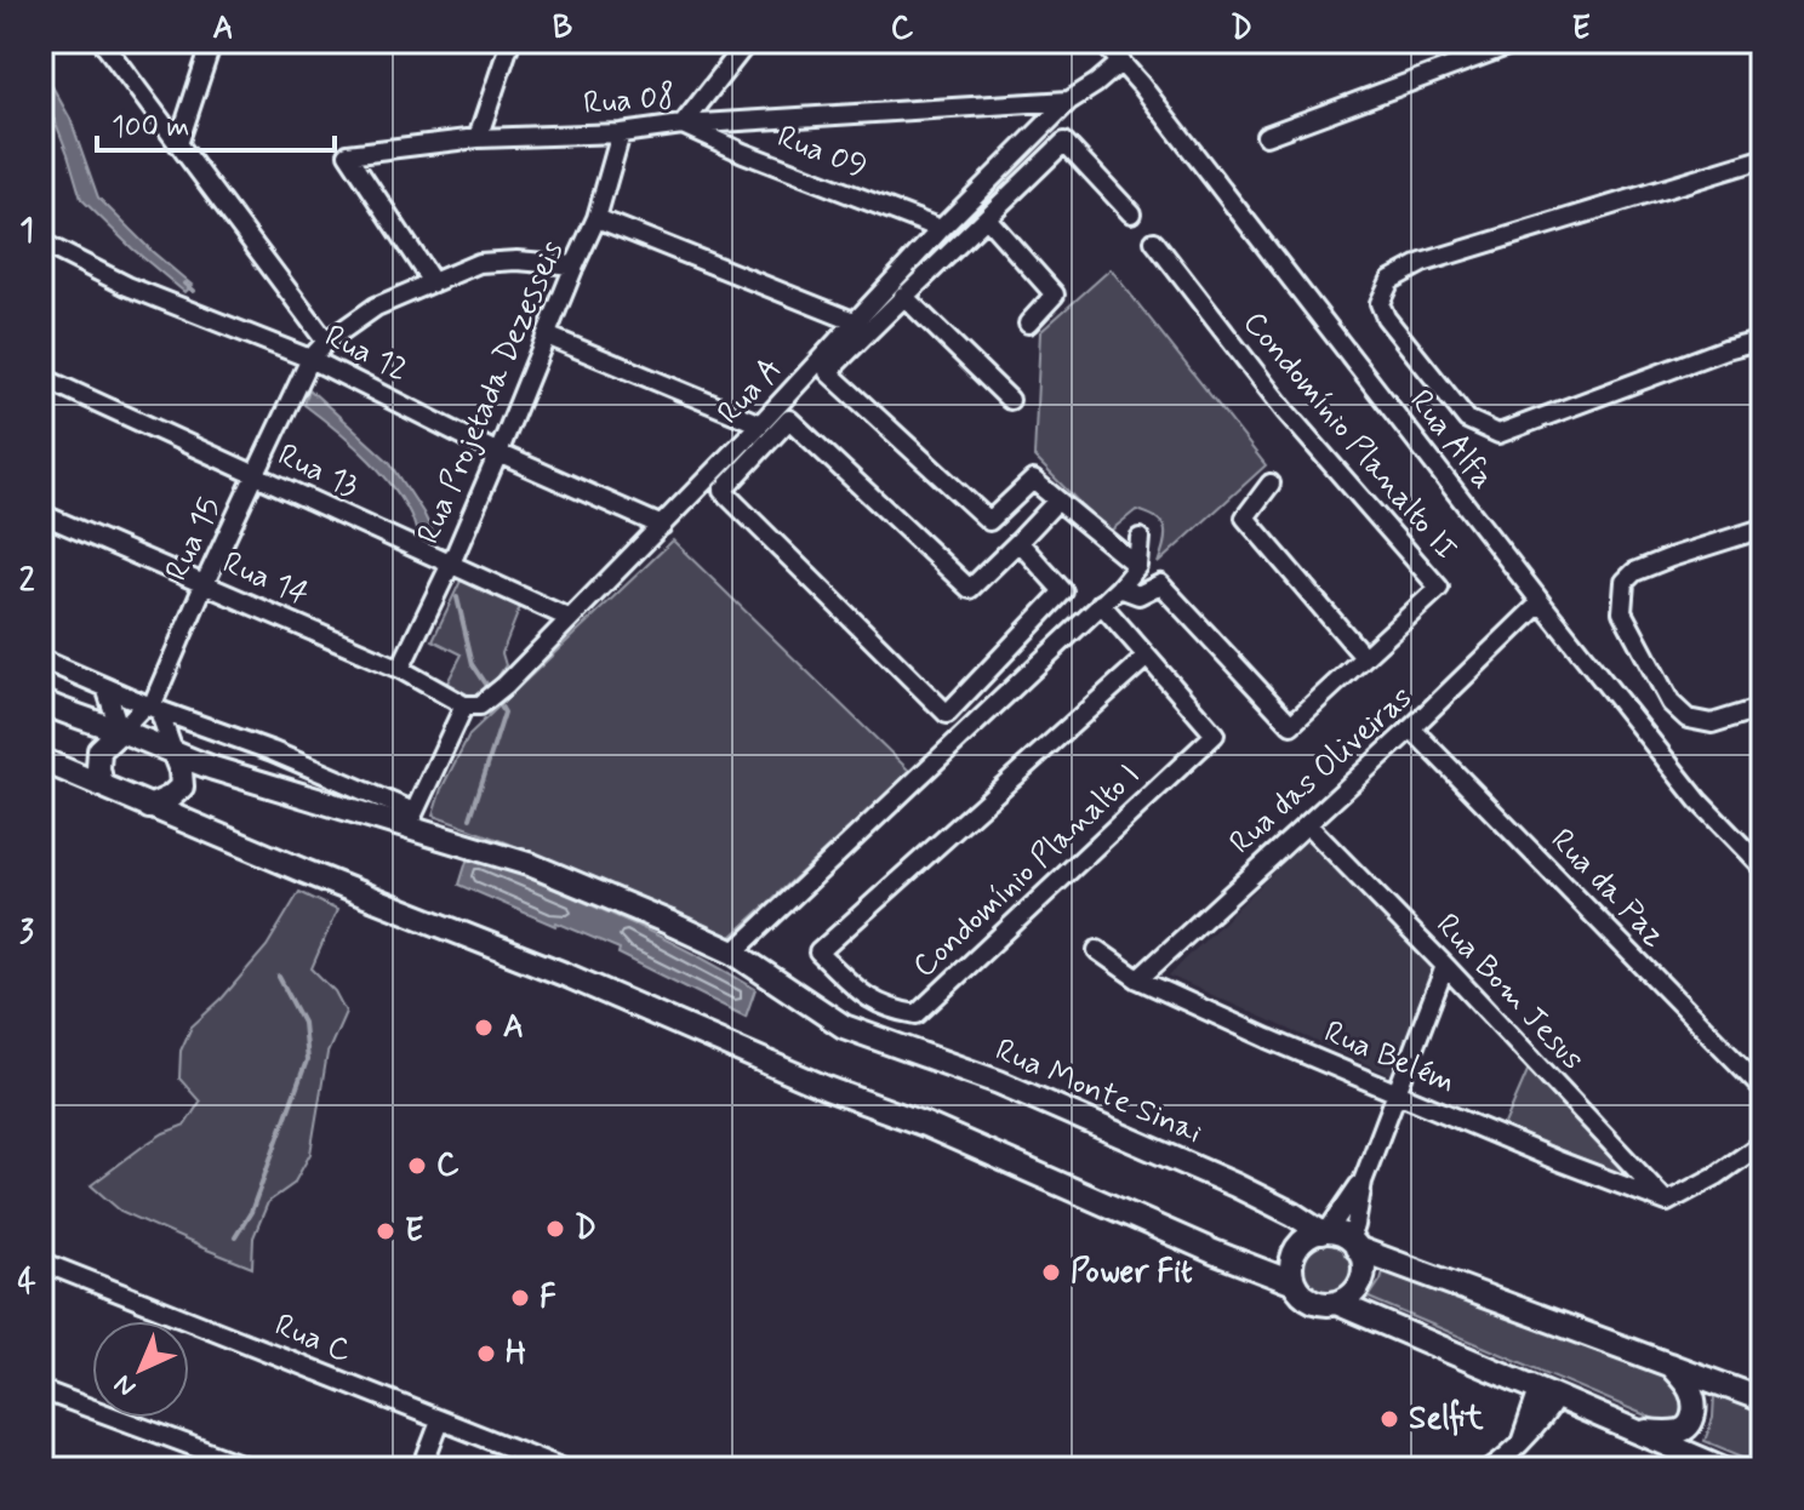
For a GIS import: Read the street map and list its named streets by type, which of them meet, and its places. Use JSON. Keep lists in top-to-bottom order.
{
  "streets": {
    "main road": ["Rua Monte Sinai"],
    "street": [
      "Rua 08",
      "Rua 09",
      "Rua 12",
      "Rua A",
      "Rua Projetada Dezesseis",
      "Condomínio Planalto II",
      "Rua Alfa",
      "Rua 13",
      "Rua 15",
      "Rua 14",
      "Rua das Oliveiras",
      "Condomínio Planalto I",
      "Rua da Paz",
      "Rua Bom Jesus",
      "Rua Belém",
      "Rua C"
    ]
  },
  "crossings": [
    ["Rua 08", "Rua 09"],
    ["Rua 08", "Rua A"],
    ["Rua 08", "Rua Projetada Dezesseis"],
    ["Rua 09", "Rua A"],
    ["Rua 12", "Rua A"],
    ["Rua 12", "Rua Projetada Dezesseis"],
    ["Rua 12", "Rua 15"],
    ["Rua A", "Rua Alfa"],
    ["Rua A", "Rua 13"],
    ["Rua A", "Rua 14"],
    ["Rua Projetada Dezesseis", "Rua 13"],
    ["Rua Projetada Dezesseis", "Rua 14"],
    ["Rua Alfa", "Rua das Oliveiras"],
    ["Rua 13", "Rua 15"],
    ["Rua 15", "Rua 14"],
    ["Rua 15", "Rua Monte Sinai"],
    ["Rua das Oliveiras", "Rua da Paz"],
    ["Rua das Oliveiras", "Rua Bom Jesus"],
    ["Rua das Oliveiras", "Rua Belém"],
    ["Rua Bom Jesus", "Rua Belém"]
  ],
  "places": [
    "A",
    "C",
    "D",
    "E",
    "Power Fit",
    "F",
    "H",
    "Selfit"
  ],
  "scale_bar": "100 m",
  "north": "bottom left",
  "grid": {
    "columns": [
      "A",
      "B",
      "C",
      "D",
      "E"
    ],
    "rows": [
      "1",
      "2",
      "3",
      "4"
    ]
  }
}
